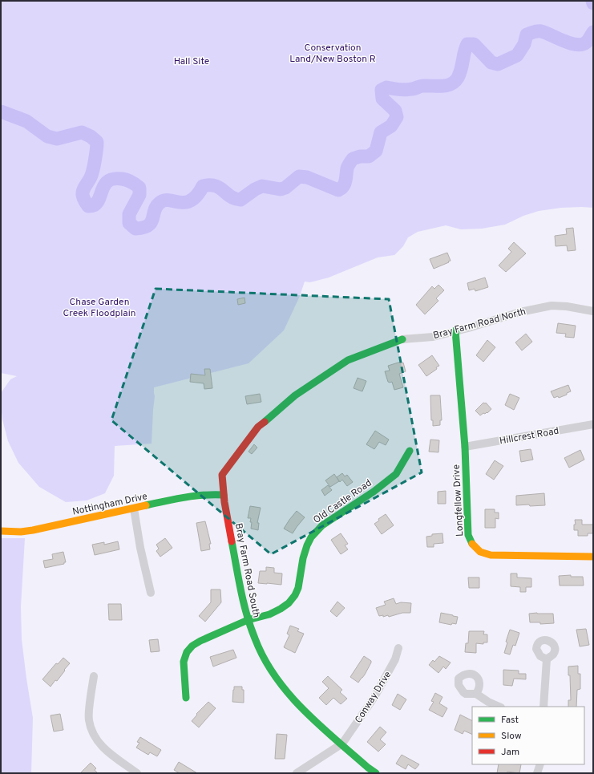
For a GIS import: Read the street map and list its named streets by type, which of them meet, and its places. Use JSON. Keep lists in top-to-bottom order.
{
  "streets": {
    "street": [
      "Bray Farm Road North",
      "Hillcrest Road",
      "Longfellow Drive",
      "Old Castle Road",
      "Nottingham Drive",
      "Bray Farm Road South",
      "Conway Drive"
    ]
  },
  "crossings": [
    ["Bray Farm Road North", "Longfellow Drive"],
    ["Bray Farm Road North", "Bray Farm Road South"],
    ["Hillcrest Road", "Longfellow Drive"],
    ["Old Castle Road", "Bray Farm Road South"],
    ["Nottingham Drive", "Bray Farm Road South"],
    ["Bray Farm Road South", "Conway Drive"]
  ],
  "parks": ["Conservation Land/New Boston R", "Hall Site", "Chase Garden Creek Floodplain"],
  "legend": ["Fast", "Slow", "Jam"]
}
